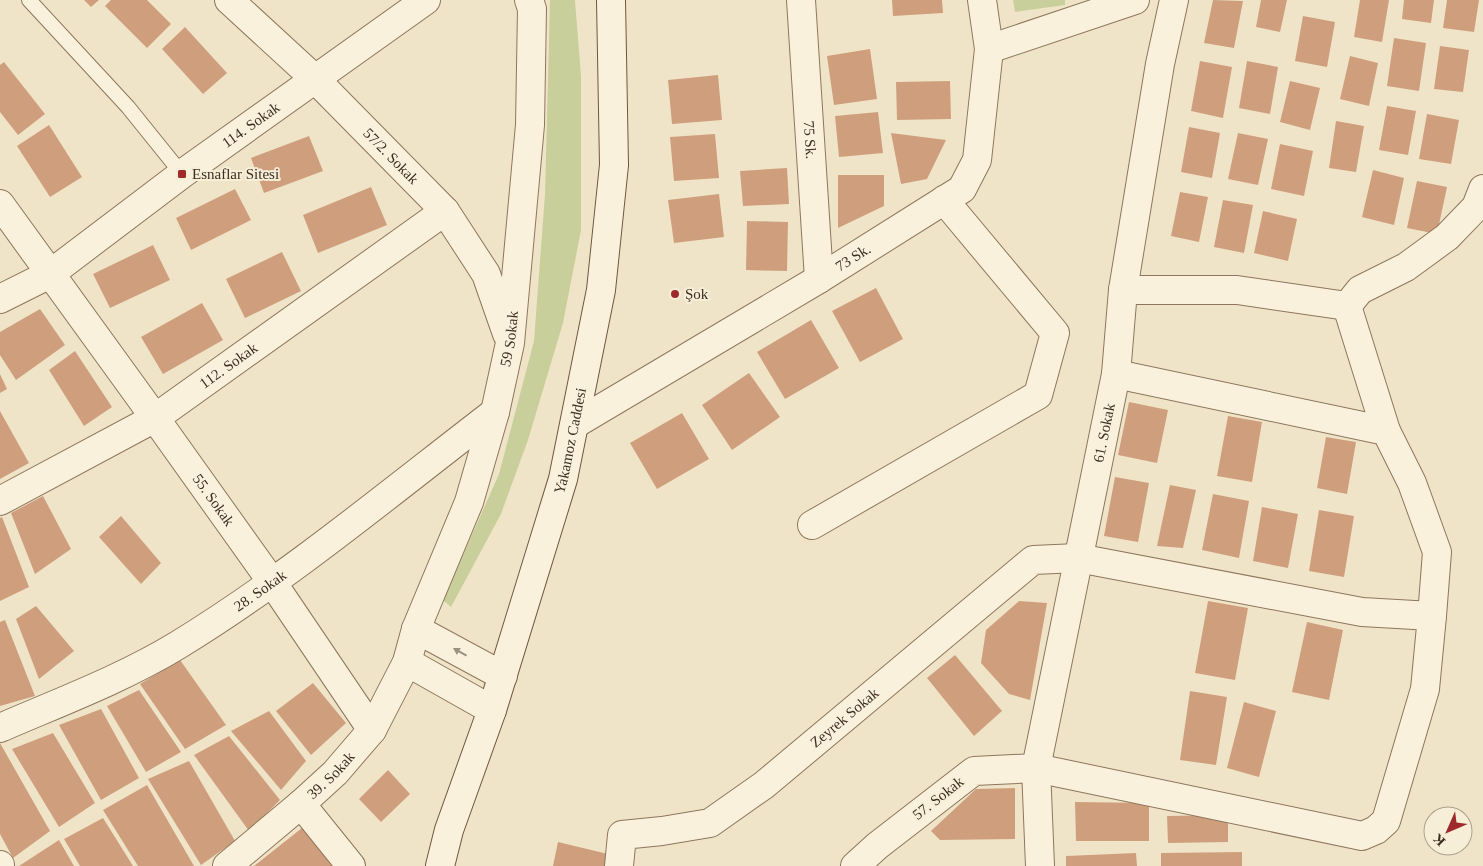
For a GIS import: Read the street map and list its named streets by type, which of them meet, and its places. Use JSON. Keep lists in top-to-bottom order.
{
  "streets": {
    "street": [
      "114. Sokak",
      "75 Sk.",
      "57/2. Sokak",
      "73 Sk.",
      "59 Sokak",
      "112. Sokak",
      "61. Sokak",
      "Yakamoz Caddesi",
      "55. Sokak",
      "28. Sokak",
      "Zeyrek Sokak",
      "39. Sokak",
      "57. Sokak"
    ]
  },
  "crossings": [
    ["114. Sokak", "57/2. Sokak"],
    ["114. Sokak", "55. Sokak"],
    ["75 Sk.", "73 Sk."],
    ["57/2. Sokak", "59 Sokak"],
    ["57/2. Sokak", "112. Sokak"],
    ["73 Sk.", "Yakamoz Caddesi"],
    ["59 Sokak", "28. Sokak"],
    ["59 Sokak", "39. Sokak"],
    ["112. Sokak", "55. Sokak"],
    ["61. Sokak", "Zeyrek Sokak"],
    ["61. Sokak", "57. Sokak"],
    ["55. Sokak", "28. Sokak"],
    ["55. Sokak", "39. Sokak"]
  ],
  "places": {
    "transit": ["Esnaflar Sitesi"],
    "other": ["Şok"]
  },
  "north": "bottom left"
}
